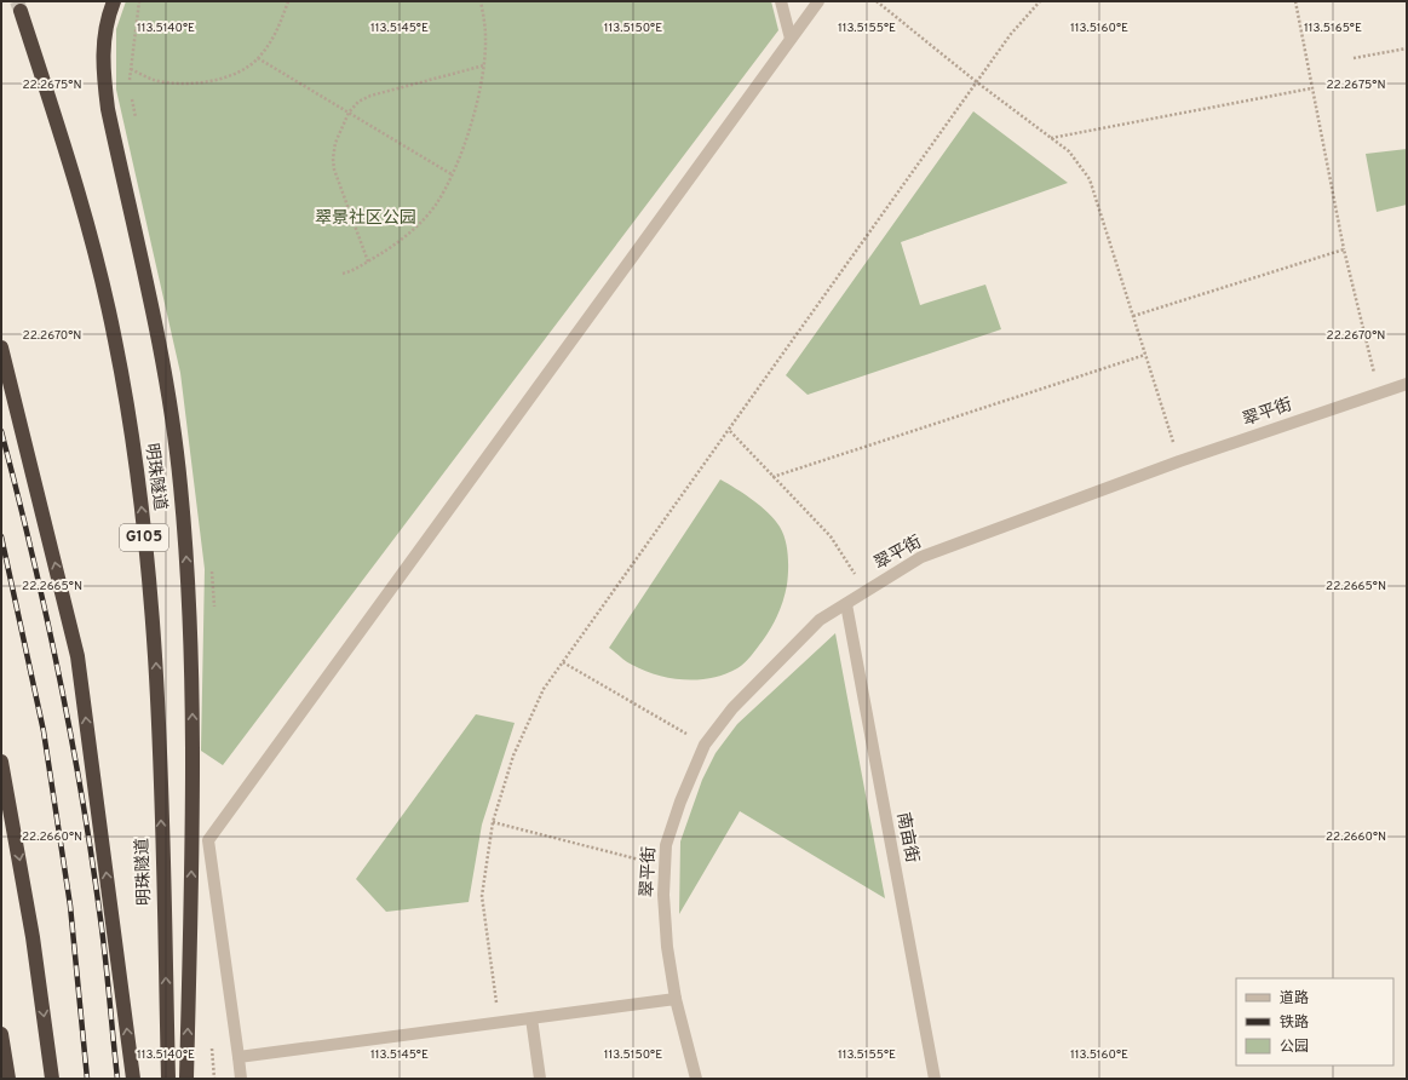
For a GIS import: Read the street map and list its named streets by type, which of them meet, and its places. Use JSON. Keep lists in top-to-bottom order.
{
  "streets": {
    "highway": ["明珠隧道", "G105"],
    "street": ["翠平街", "南亩街"]
  },
  "crossings": [
    ["翠平街", "南亩街"]
  ],
  "parks": ["翠景社区公园"],
  "legend": ["道路", "铁路", "公园"],
  "coordinates": [
    "113.5140°E",
    "113.5145°E",
    "113.5150°E",
    "113.5155°E",
    "113.5160°E",
    "113.5165°E",
    "22.2675°N",
    "22.2670°N",
    "22.2665°N",
    "22.2660°N"
  ]
}
